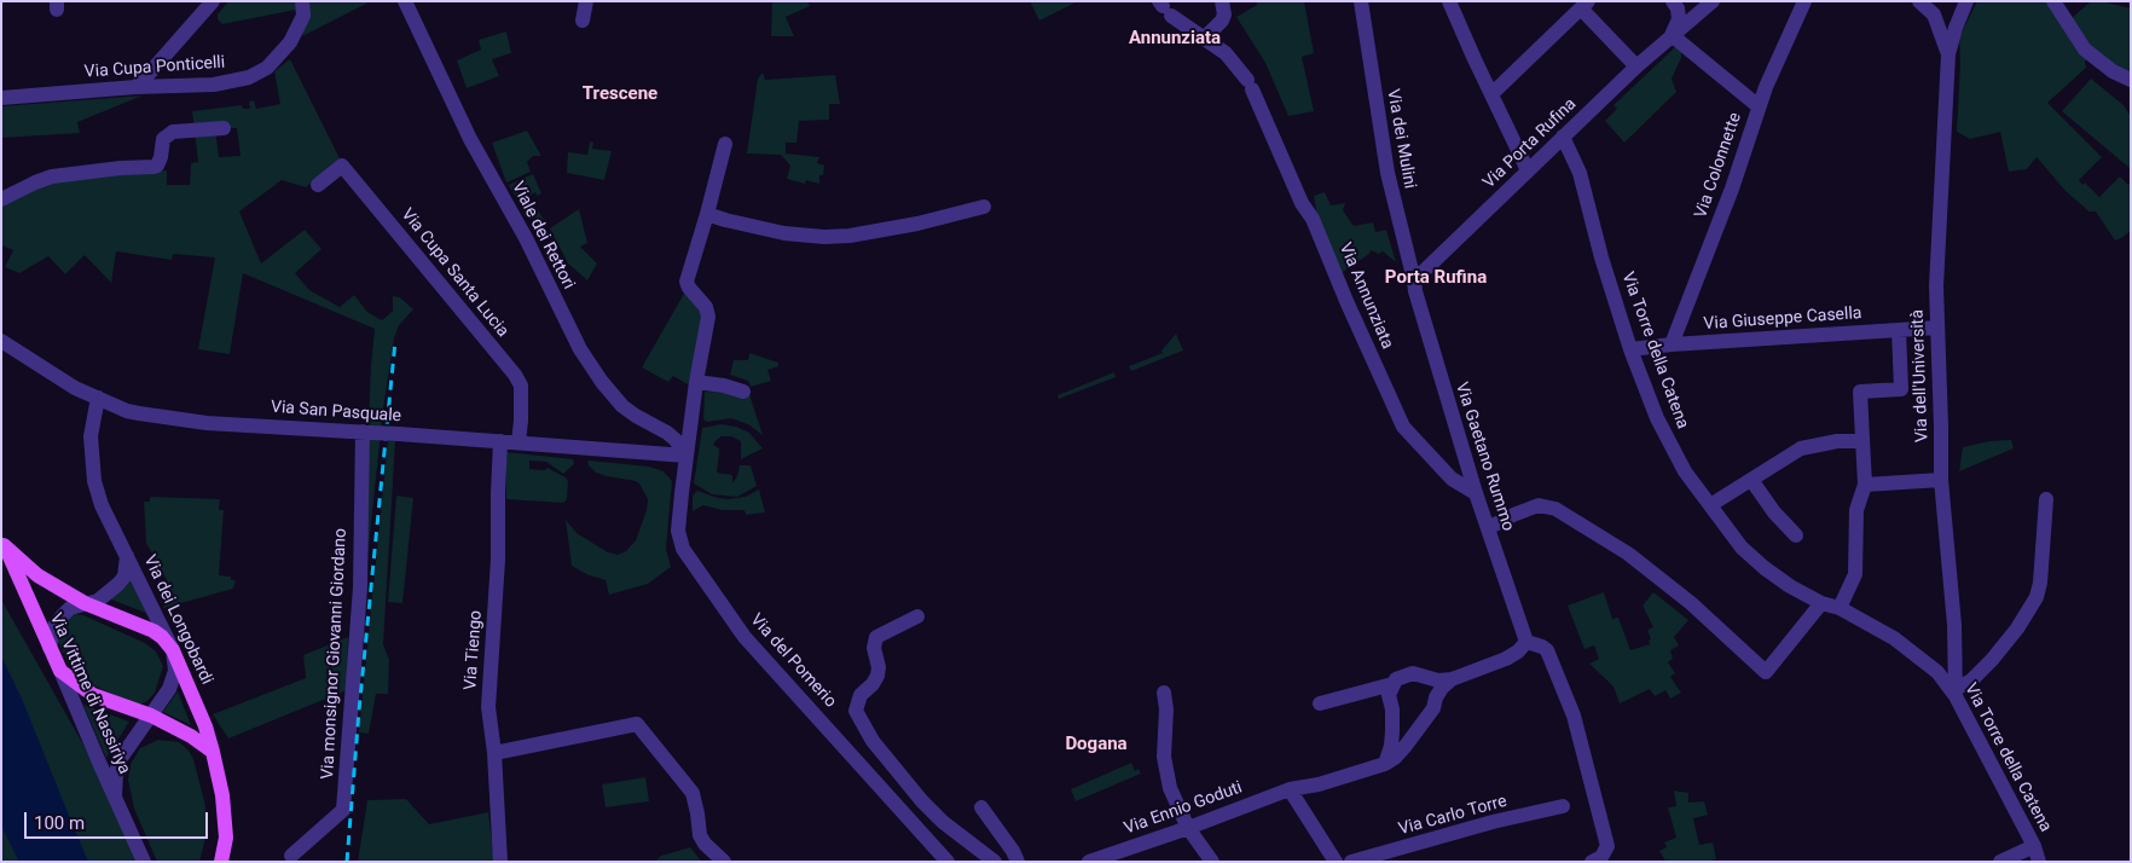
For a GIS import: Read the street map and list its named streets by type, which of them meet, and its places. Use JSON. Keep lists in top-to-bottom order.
{
  "streets": {
    "main road": ["Via dei Longobardi", "Via Vittime di Nassiriya"],
    "street": [
      "Via Cupa Ponticelli",
      "Via dei Mulini",
      "Via Porta Rufina",
      "Via Colonnette",
      "Viale dei Rettori",
      "Via Cupa Santa Lucia",
      "Via Annunziata",
      "Via Giuseppe Casella",
      "Via Torre della Catena",
      "Via dell'Università",
      "Via San Pasquale",
      "Via Gaetano Rummo",
      "Via Tiengo",
      "Via monsignor Giovanni Giordano",
      "Via del Pomerio",
      "Via Ennio Goduti",
      "Via Carlo Torre"
    ]
  },
  "crossings": [
    ["Via dei Mulini", "Via Porta Rufina"],
    ["Via dei Mulini", "Via Gaetano Rummo"],
    ["Via Porta Rufina", "Via Torre della Catena"],
    ["Via Porta Rufina", "Via Gaetano Rummo"],
    ["Via Colonnette", "Via Giuseppe Casella"],
    ["Viale dei Rettori", "Via San Pasquale"],
    ["Viale dei Rettori", "Via del Pomerio"],
    ["Via Cupa Santa Lucia", "Via San Pasquale"],
    ["Via Annunziata", "Via Gaetano Rummo"],
    ["Via Giuseppe Casella", "Via Torre della Catena"],
    ["Via Giuseppe Casella", "Via dell'Università"],
    ["Via Torre della Catena", "Via dell'Università"],
    ["Via San Pasquale", "Via dei Longobardi"],
    ["Via San Pasquale", "Via Tiengo"],
    ["Via San Pasquale", "Via monsignor Giovanni Giordano"],
    ["Via San Pasquale", "Via del Pomerio"],
    ["Via dei Longobardi", "Via Vittime di Nassiriya"]
  ],
  "districts": [
    "Annunziata",
    "Trescene",
    "Porta Rufina",
    "Dogana"
  ],
  "scale_bar": "100 m"
}
